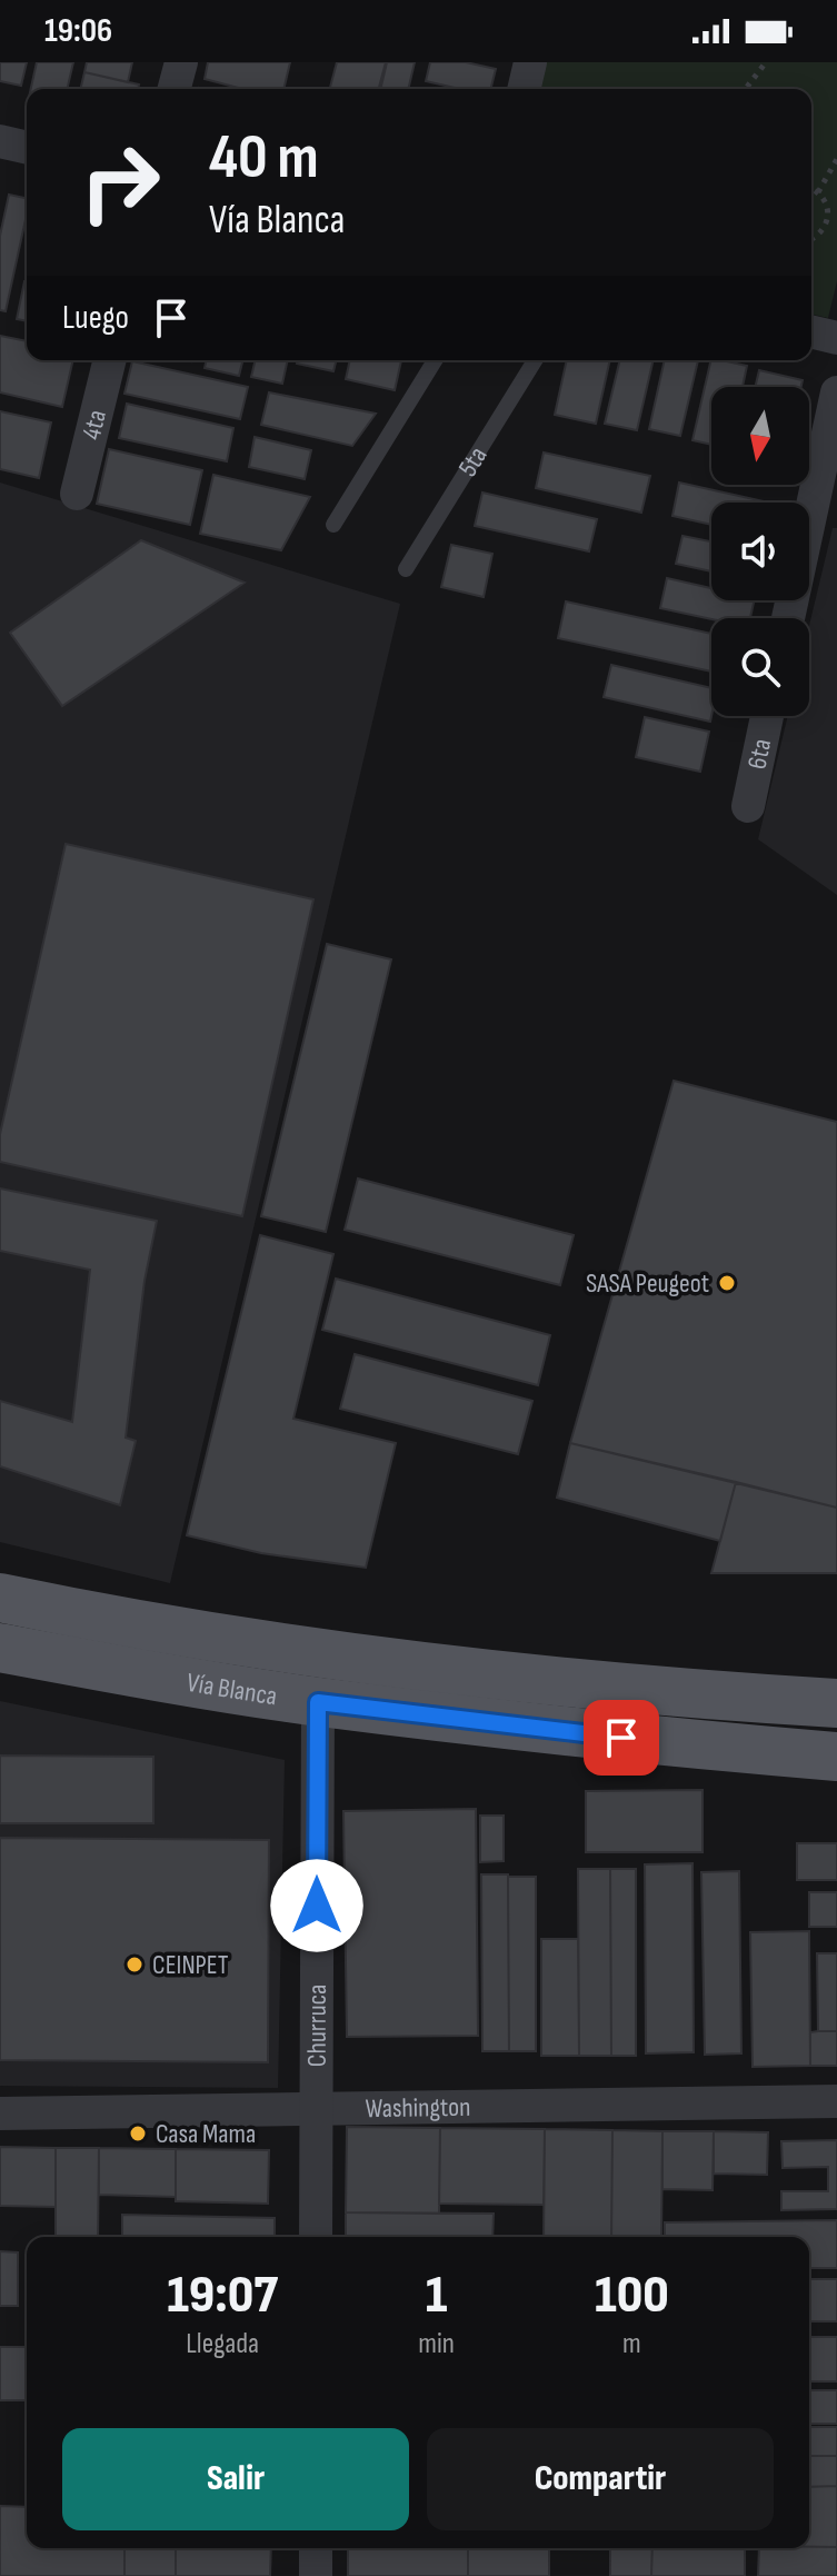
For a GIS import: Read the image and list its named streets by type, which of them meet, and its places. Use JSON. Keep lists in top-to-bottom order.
{
  "streets": {
    "main road": ["Vía Blanca"],
    "street": [
      "4ta",
      "6ta",
      "Churruca",
      "Washington"
    ],
    "lane": ["5ta"]
  },
  "crossings": [
    ["Vía Blanca", "Churruca"],
    ["Churruca", "Washington"]
  ],
  "places": ["SASA Peugeot", "CEINPET", "Casa Mama"],
  "north": "bottom",
  "page": {
    "status": "19:06",
    "turn": ["40 m", "Vía Blanca"],
    "then": "Luego",
    "eta": [
      "19:07",
      "Llegada",
      "1",
      "min",
      "100",
      "m"
    ],
    "buttons": ["Salir", "Compartir"]
  }
}
